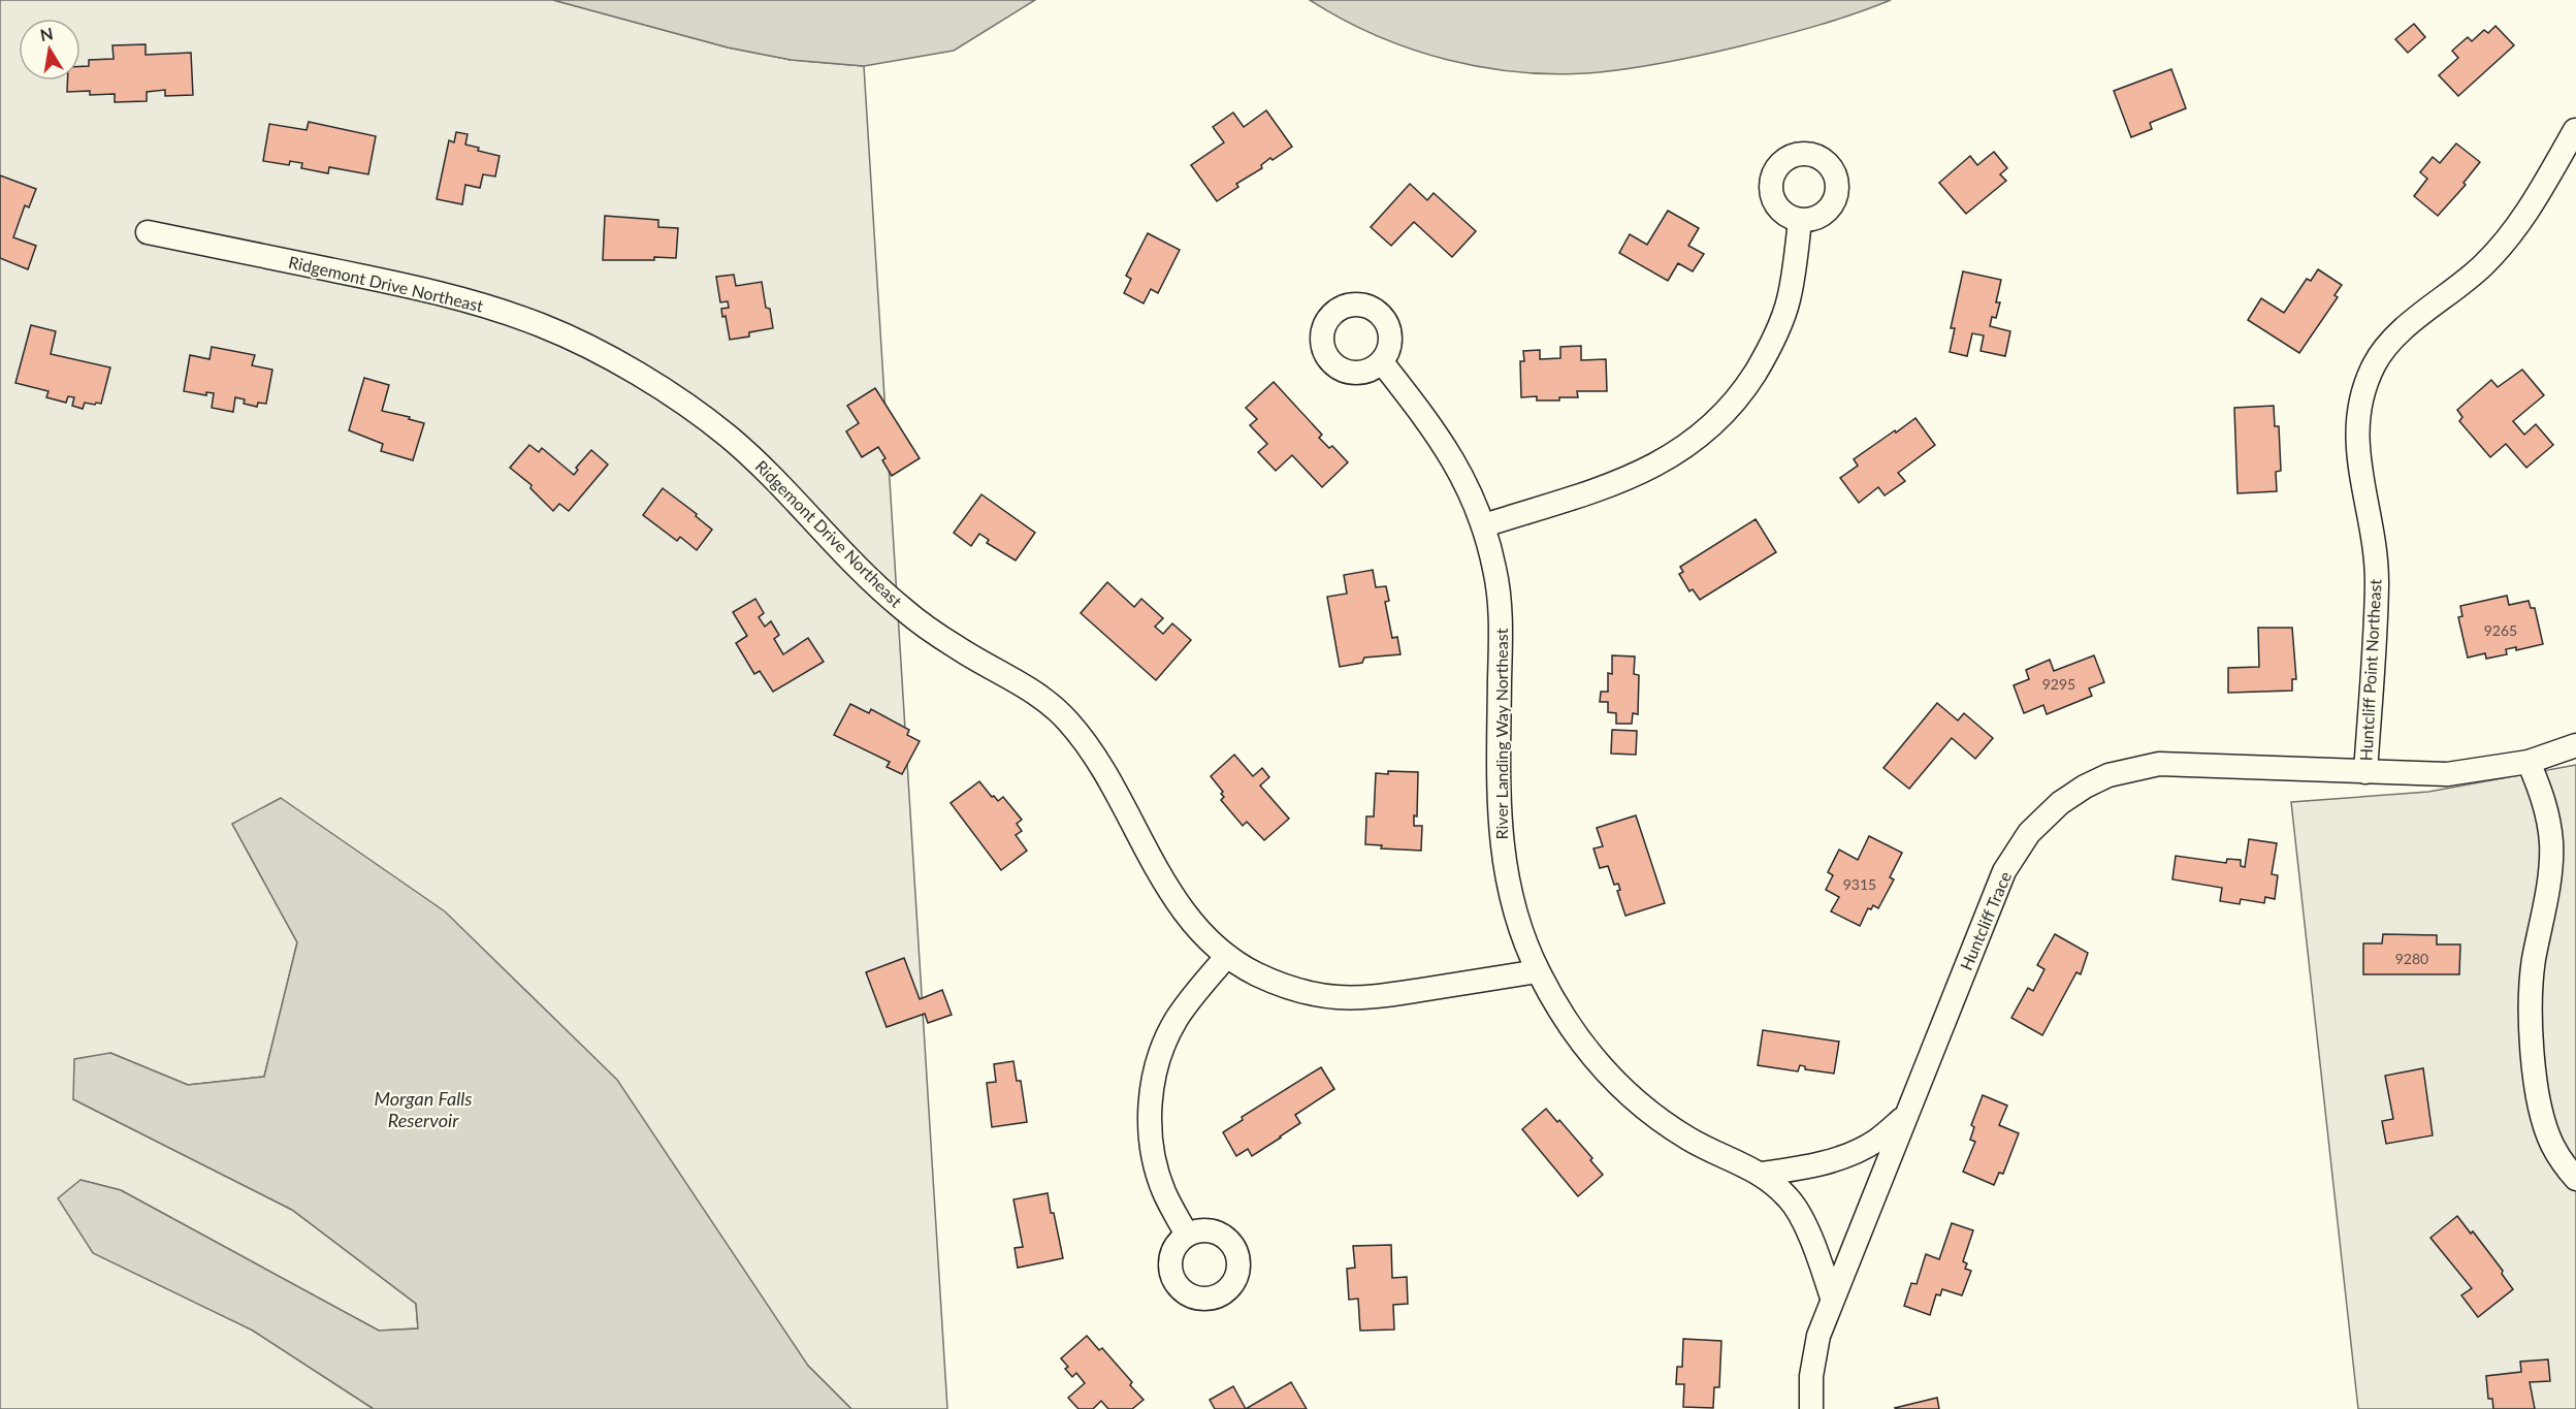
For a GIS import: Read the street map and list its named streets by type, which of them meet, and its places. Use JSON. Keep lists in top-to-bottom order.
{
  "streets": {
    "street": [
      "Ridgemont Drive Northeast",
      "Huntcliff Point Northeast",
      "River Landing Way Northeast",
      "Huntcliff Trace"
    ]
  },
  "crossings": [
    ["Ridgemont Drive Northeast", "River Landing Way Northeast"],
    ["Huntcliff Point Northeast", "Huntcliff Trace"],
    ["River Landing Way Northeast", "Huntcliff Trace"]
  ],
  "water": ["Morgan Falls Reservoir"],
  "house_numbers": [
    "9265",
    "9295",
    "9315",
    "9280"
  ],
  "north": "top"
}
